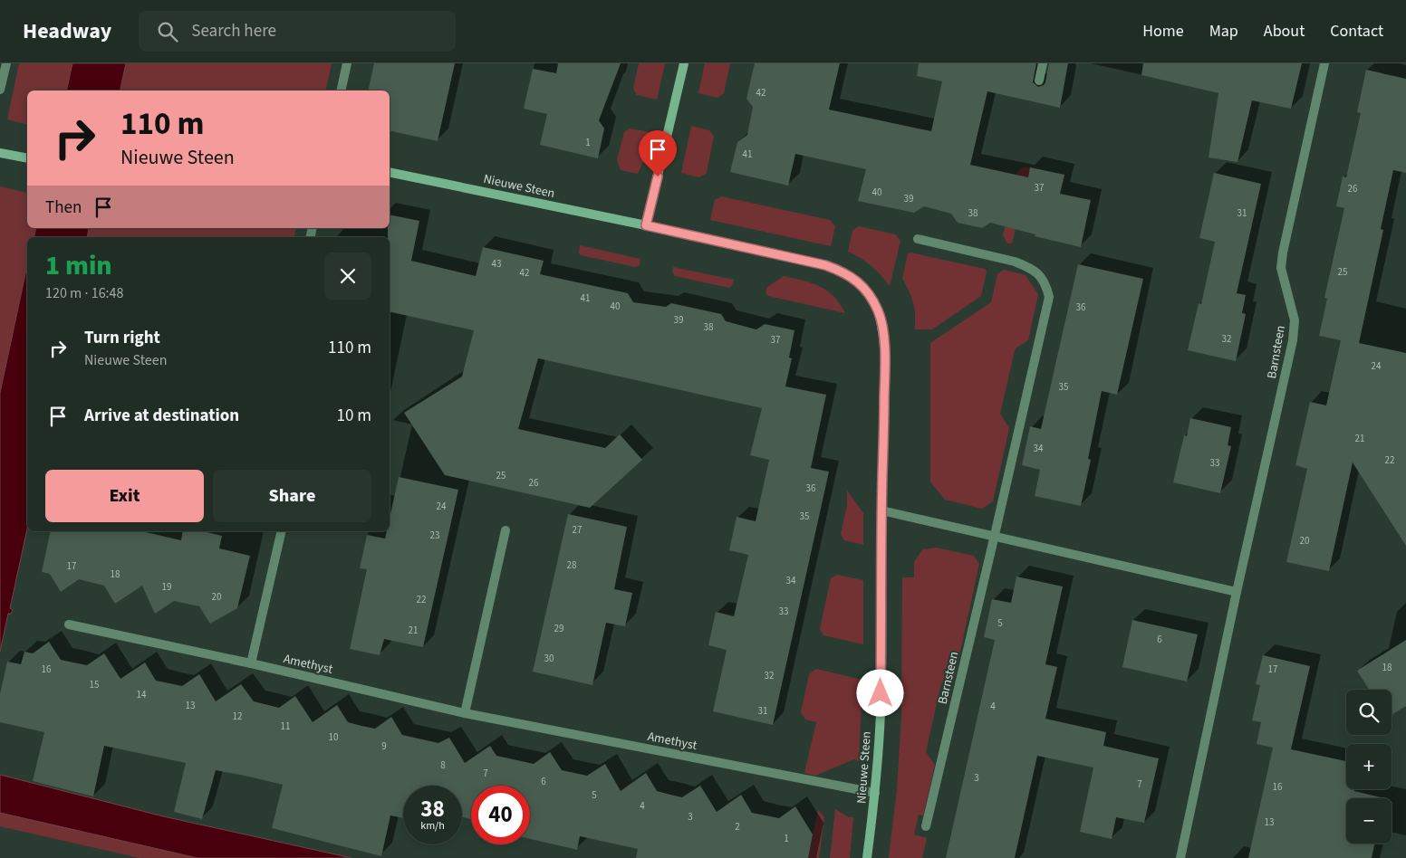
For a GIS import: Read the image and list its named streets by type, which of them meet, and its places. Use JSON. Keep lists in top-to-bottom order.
{
  "streets": {
    "street": ["Nieuwe Steen", "Barnsteen", "Amethyst"]
  },
  "crossings": [
    ["Nieuwe Steen", "Amethyst"]
  ],
  "house_numbers": [
    "42",
    "1",
    "41",
    "37",
    "26",
    "40",
    "39",
    "38",
    "31",
    "43",
    "25",
    "42",
    "41",
    "40",
    "36",
    "39",
    "38",
    "32",
    "37",
    "24",
    "35",
    "21",
    "34",
    "22",
    "33",
    "25",
    "26",
    "36",
    "24",
    "35",
    "27",
    "23",
    "20",
    "28",
    "17",
    "18",
    "34",
    "19",
    "20",
    "22",
    "33",
    "5",
    "29",
    "21",
    "6",
    "30",
    "18",
    "16",
    "17",
    "32",
    "15",
    "14",
    "13",
    "4",
    "31",
    "12",
    "11",
    "10",
    "9",
    "8",
    "7",
    "3",
    "6",
    "7",
    "16",
    "5",
    "4",
    "3",
    "13",
    "2",
    "1"
  ],
  "page": {
    "header": "Headway",
    "search": "Search here",
    "nav": [
      "Home",
      "Map",
      "About",
      "Contact"
    ],
    "turn": ["110 m", "Nieuwe Steen"],
    "then": "Then",
    "heading": ["1 min", "120 m · 16:48"],
    "list": [
      {
        "name": "Turn right",
        "note": "Nieuwe Steen",
        "value": "110 m"
      },
      {
        "name": "Arrive at destination",
        "value": "10 m"
      }
    ],
    "buttons": ["Exit", "Share"],
    "map_buttons": ["+", "−"],
    "speed": "38 km/h",
    "limit": "40"
  }
}
